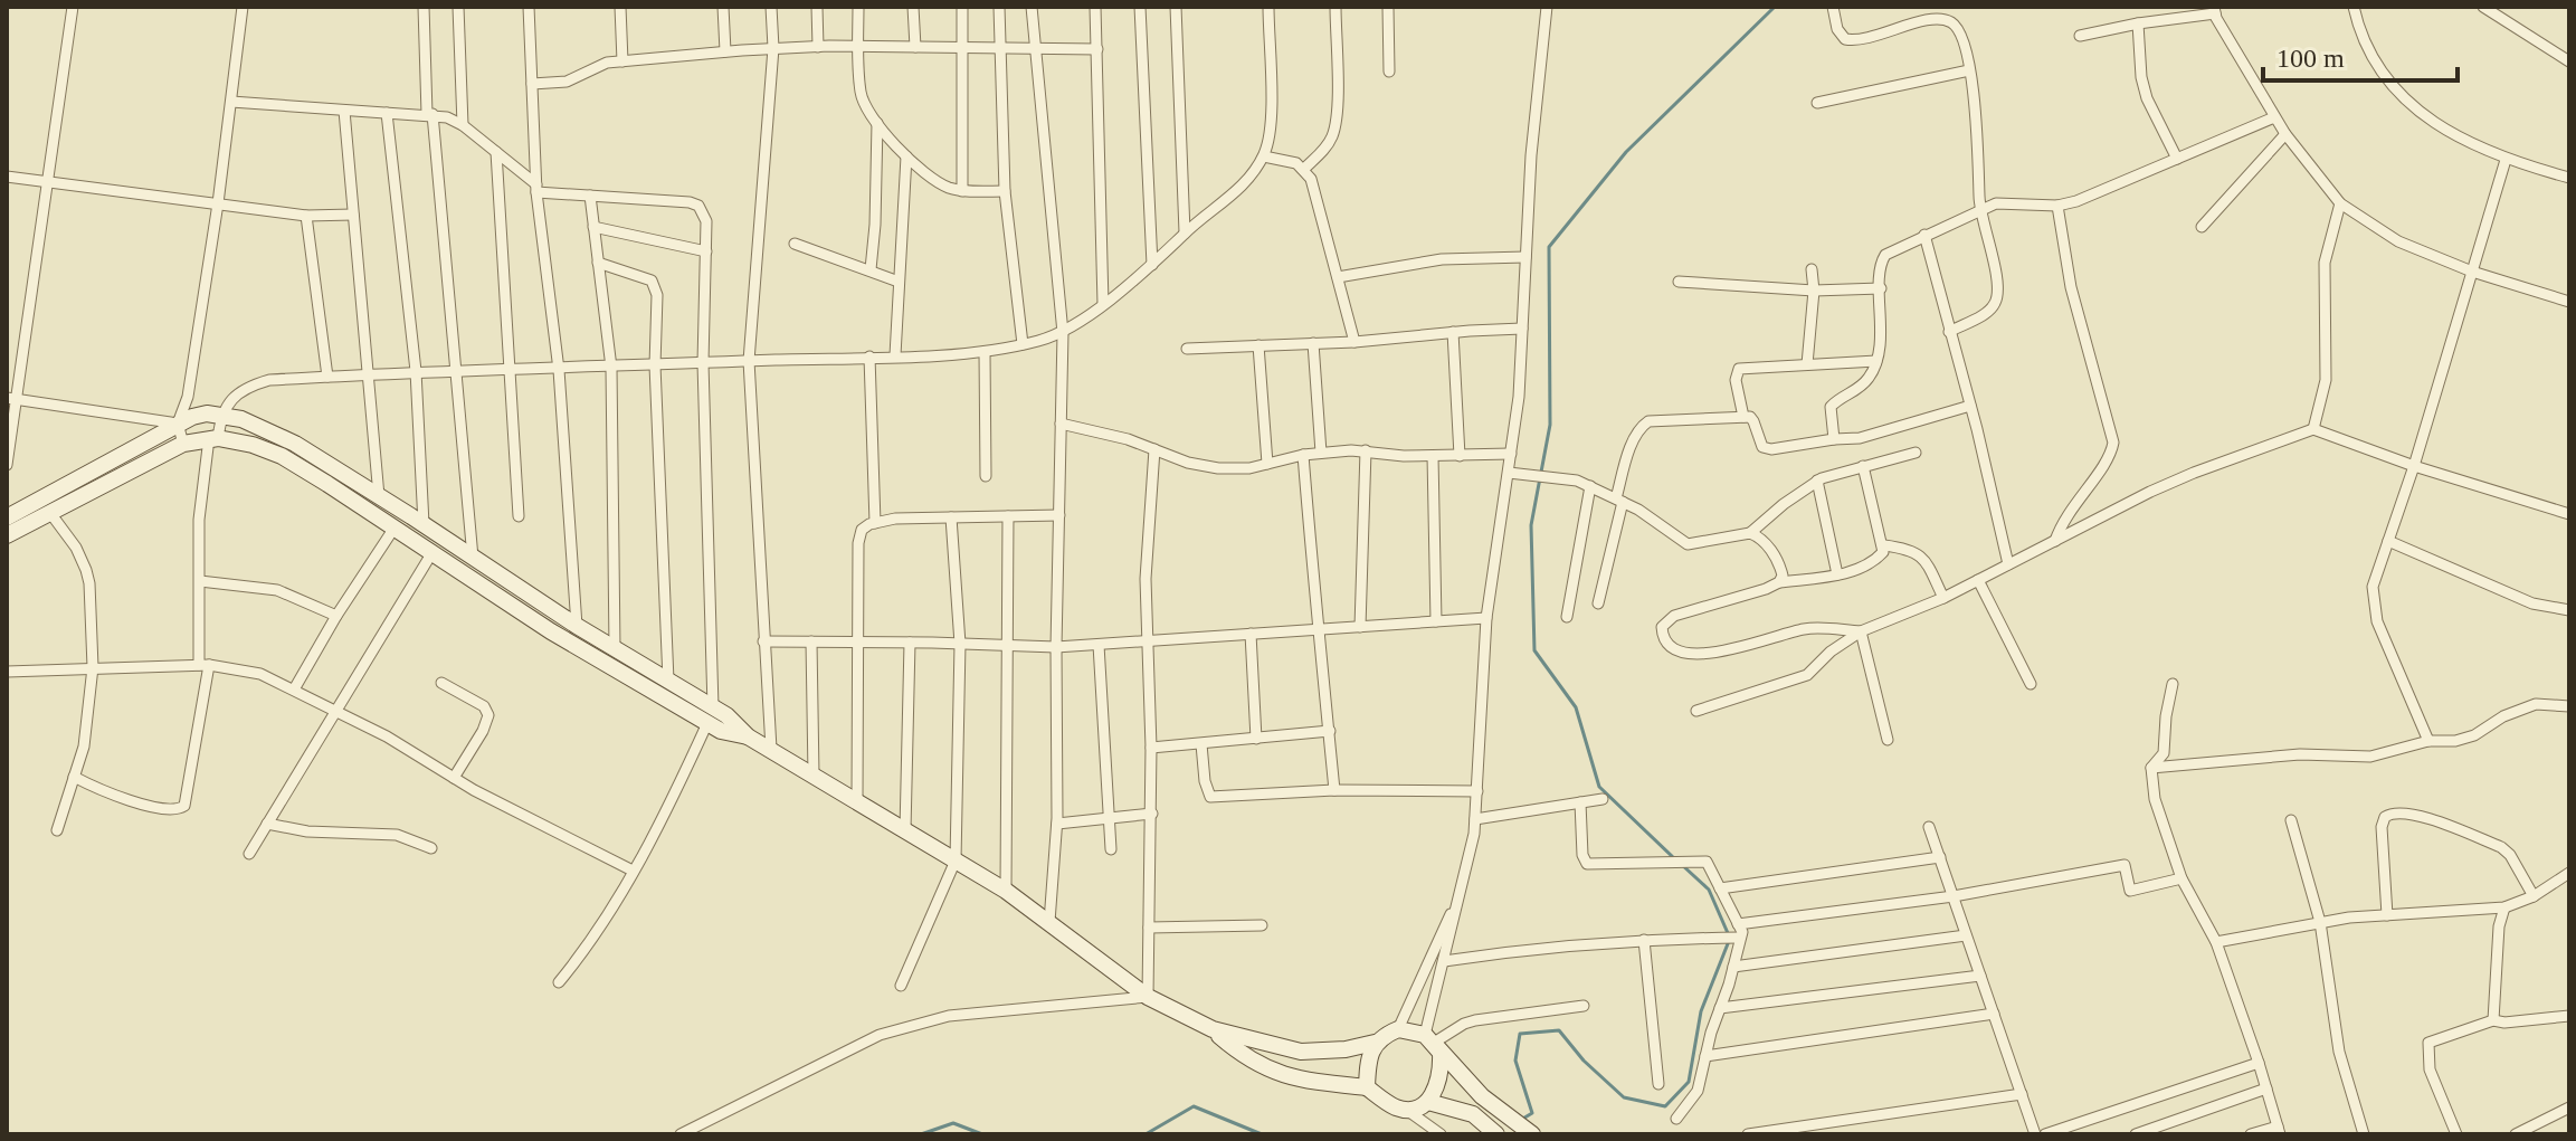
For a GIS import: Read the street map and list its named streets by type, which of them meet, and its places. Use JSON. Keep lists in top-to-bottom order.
{
  "scale_bar": "100 m"
}
